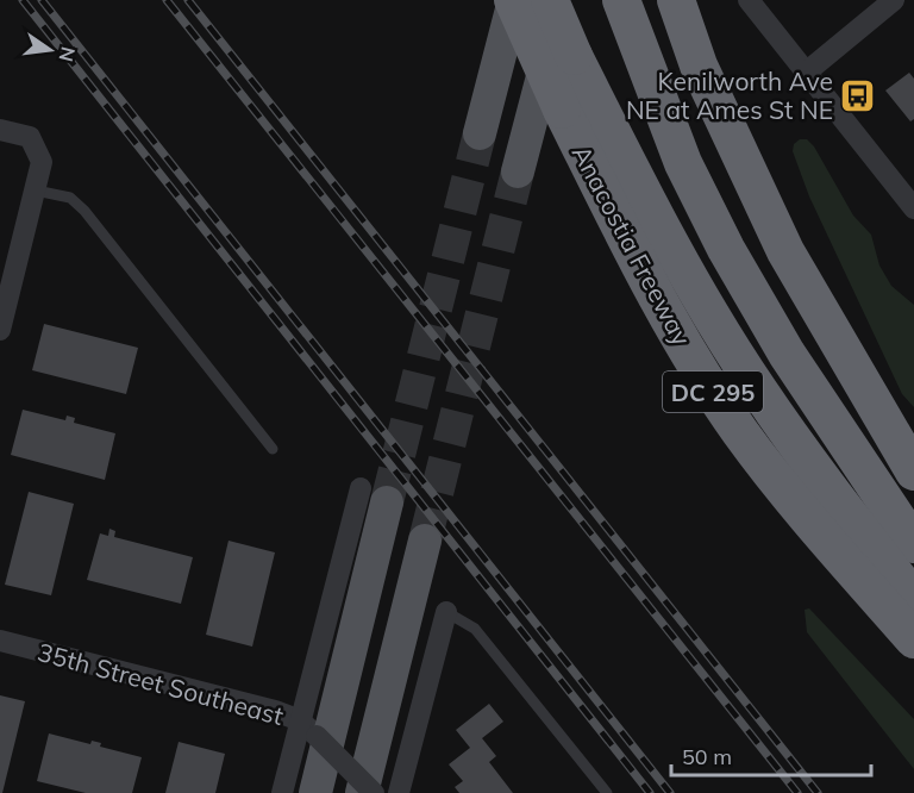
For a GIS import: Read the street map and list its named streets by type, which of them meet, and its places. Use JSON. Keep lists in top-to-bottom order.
{
  "streets": {
    "highway": ["Anacostia Freeway", "DC 295"],
    "street": ["35th Street Southeast"]
  },
  "places": {
    "bus stop": ["Kenilworth Ave NE at Ames St NE"]
  },
  "scale_bar": "50 m",
  "north": "right"
}
